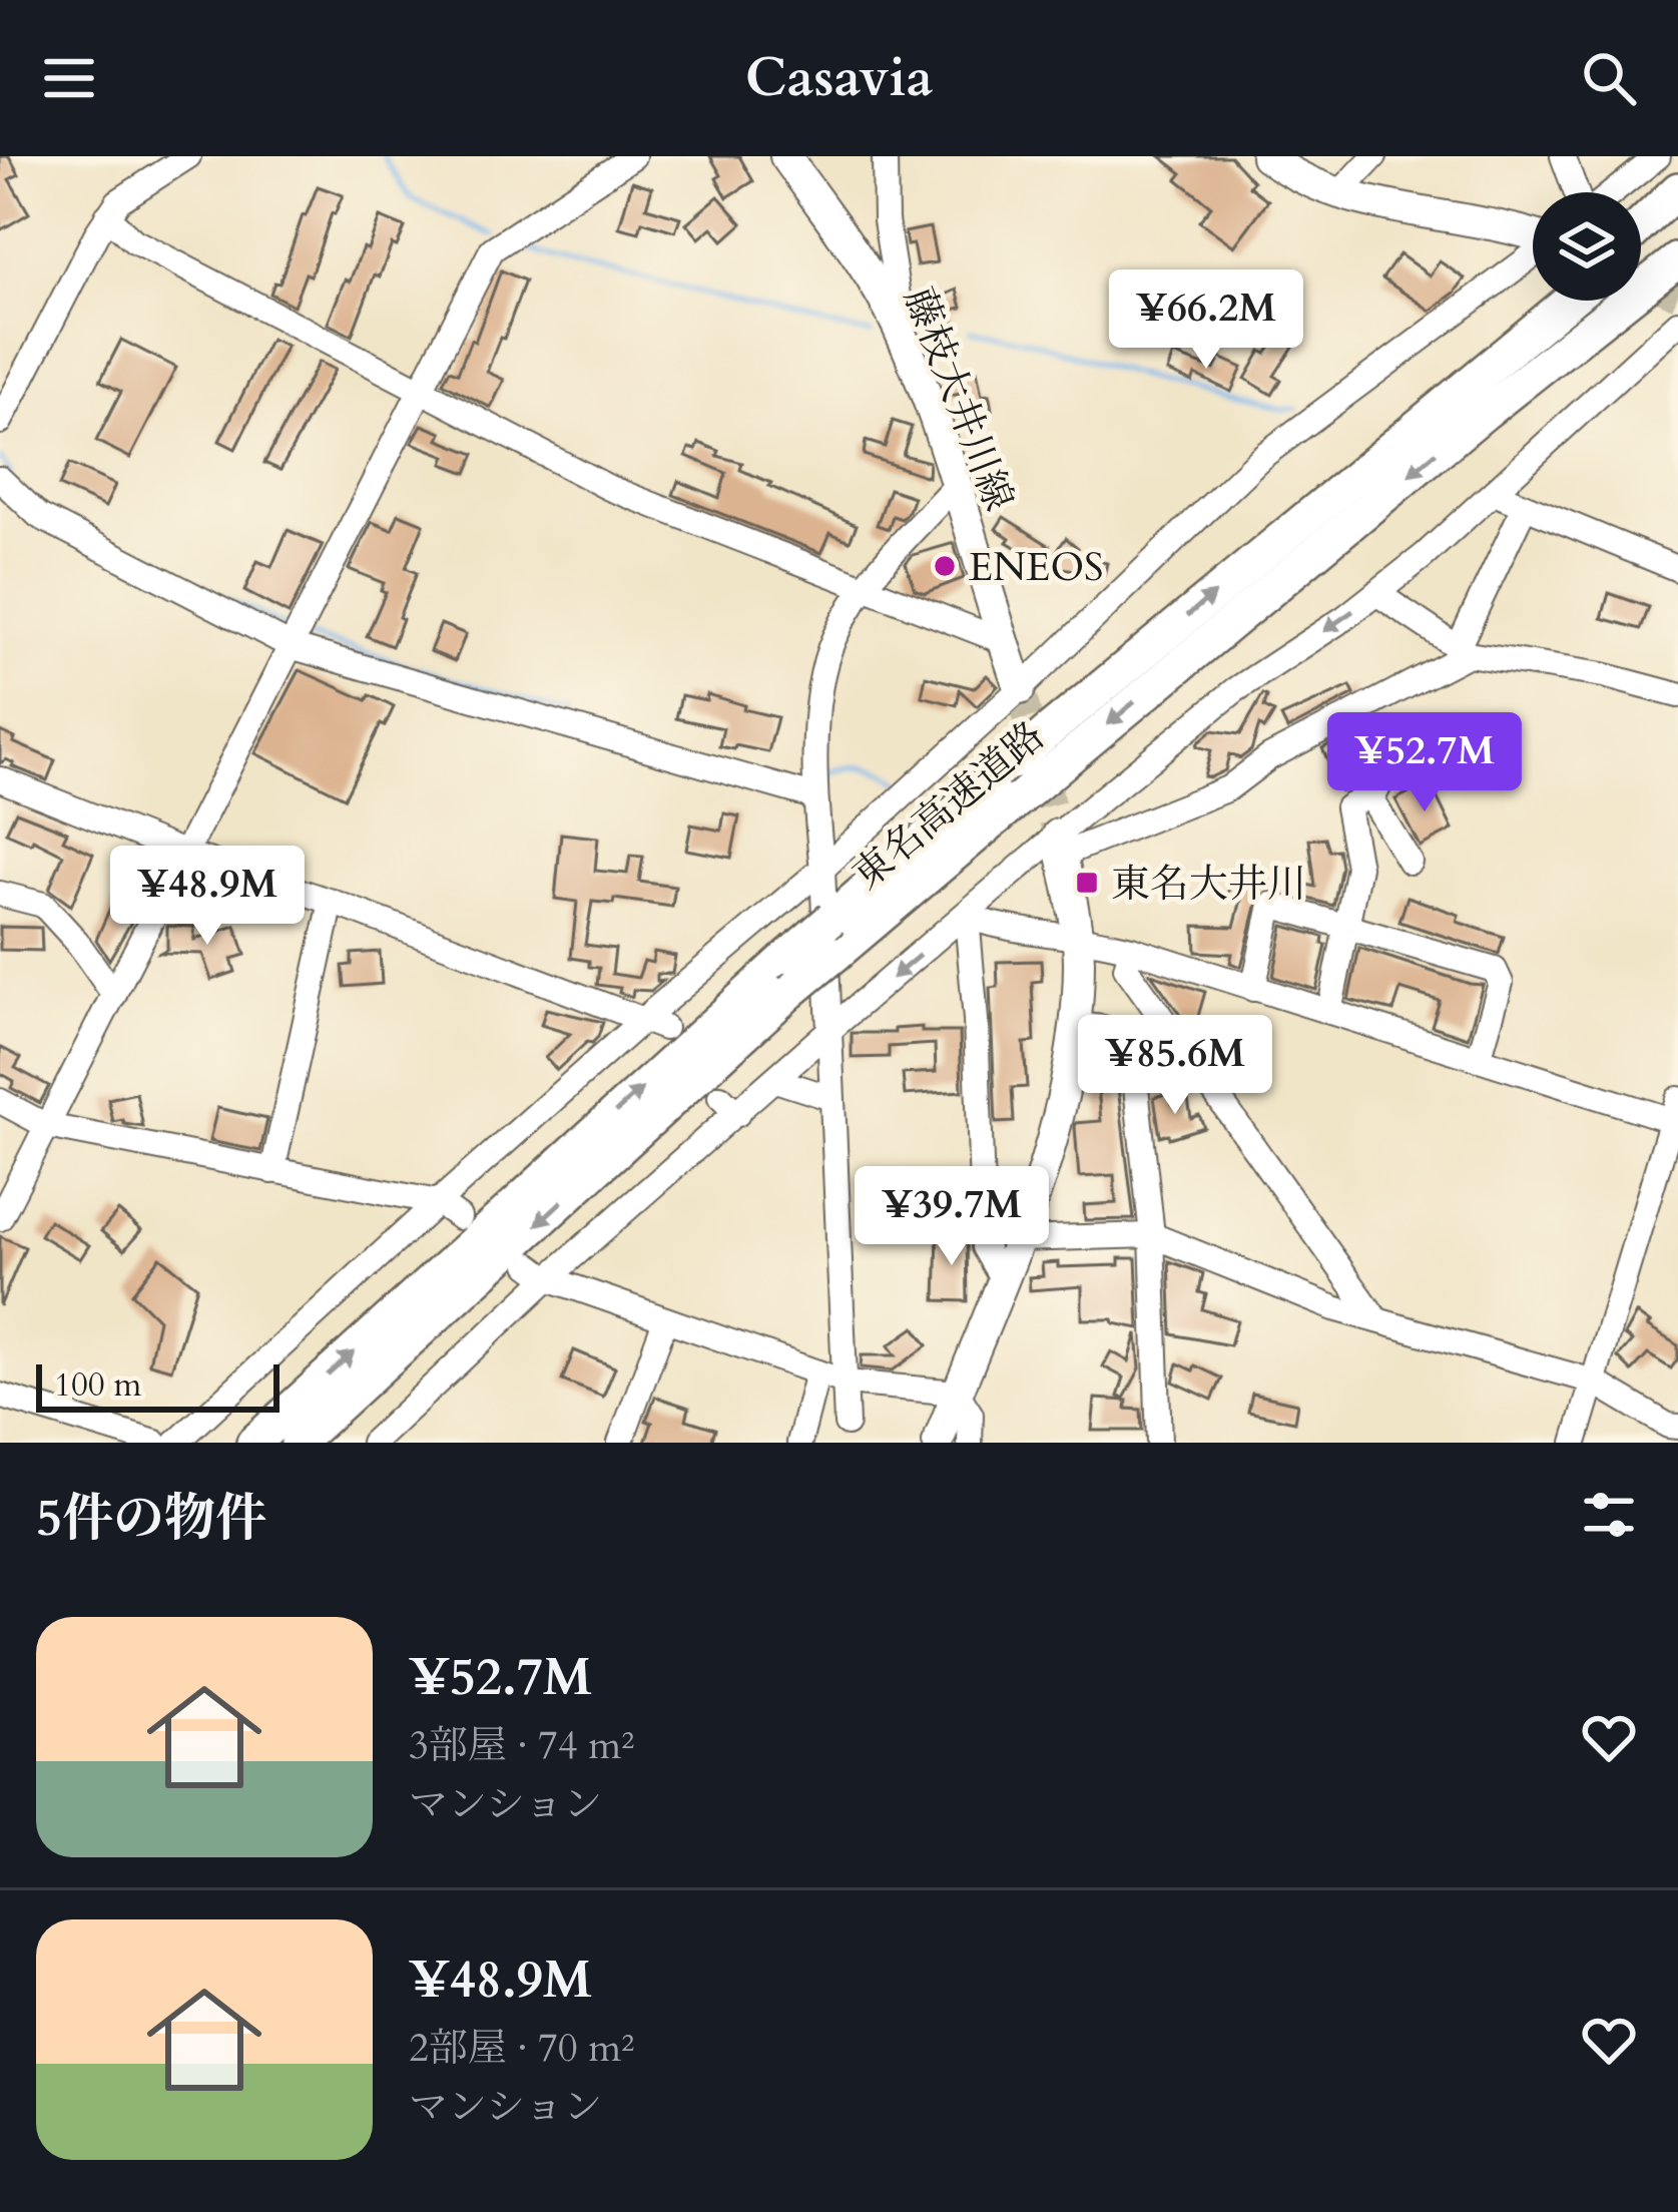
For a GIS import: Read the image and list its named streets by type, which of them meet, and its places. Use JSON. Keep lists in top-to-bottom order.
{
  "streets": {
    "highway": ["東名高速道路"],
    "main road": ["藤枝大井川線"]
  },
  "places": {
    "other": ["ENEOS"],
    "transit": ["東名大井川"]
  },
  "scale_bar": "100 m",
  "page": {
    "header": "Casavia",
    "price": [
      "¥66.2M",
      "¥52.7M",
      "¥48.9M",
      "¥85.6M",
      "¥39.7M"
    ],
    "scale": "100 m",
    "heading": "5件の物件",
    "list": [
      {
        "name": "¥52.7M",
        "note": "3部屋 · 74 m² · マンション"
      },
      {
        "name": "¥48.9M",
        "note": "2部屋 · 70 m² · マンション"
      }
    ]
  }
}
